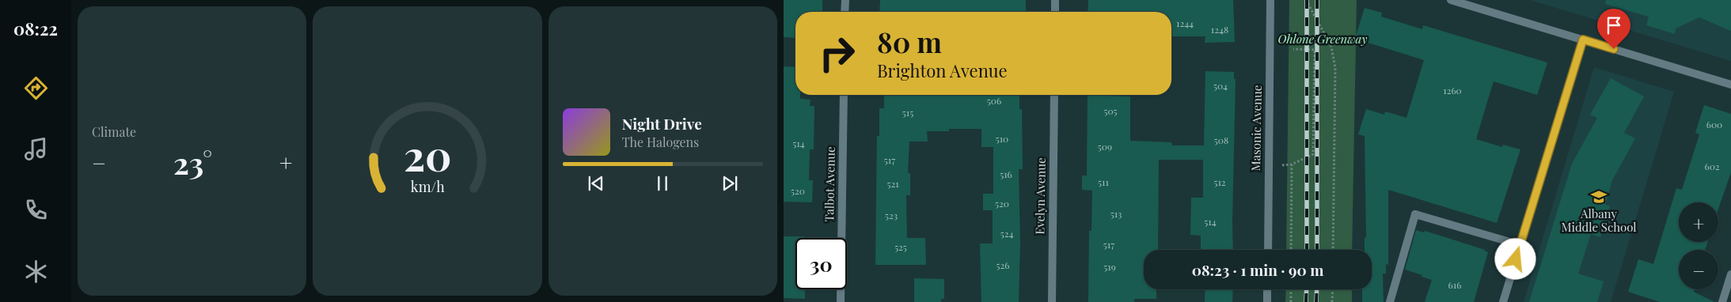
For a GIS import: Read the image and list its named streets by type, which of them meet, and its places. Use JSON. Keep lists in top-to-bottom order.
{
  "streets": {
    "street": ["Masonic Avenue", "Talbot Avenue", "Evelyn Avenue"]
  },
  "parks": ["Ohlone Greenway"],
  "places": {
    "school or university": ["Albany Middle School"]
  },
  "house_numbers": [
    "1244",
    "1248",
    "504",
    "1260",
    "506",
    "505",
    "515",
    "600",
    "510",
    "508",
    "514",
    "509",
    "517",
    "602",
    "516",
    "511",
    "512",
    "521",
    "520",
    "520",
    "513",
    "523",
    "514",
    "524",
    "517",
    "525",
    "526",
    "519",
    "616"
  ],
  "page": {
    "tabs": "08:22",
    "tile": "Climate",
    "turn": ["80 m", "Brighton Avenue"],
    "song": ["Night Drive", "The Halogens"],
    "heat": ["−", "23°", "+"],
    "map_buttons": ["+", "−"],
    "limit": "30",
    "trip": "08:23 · 1 min · 90 m",
    "gauge": ["20", "km/h"]
  }
}
